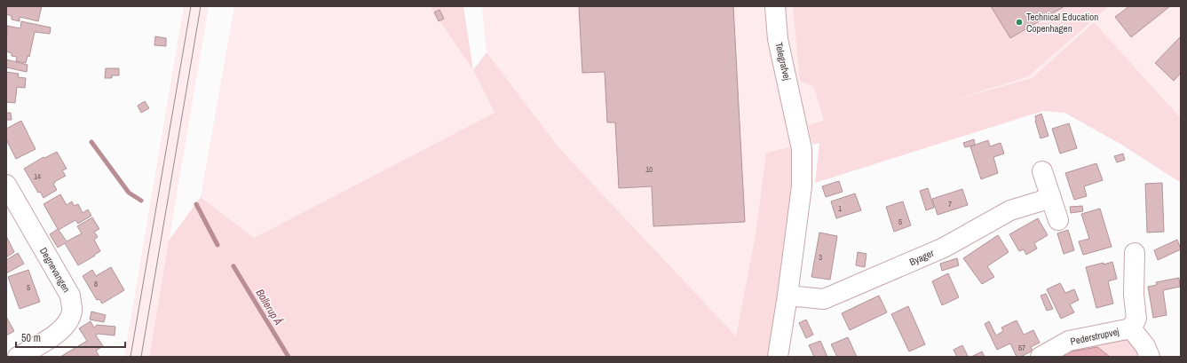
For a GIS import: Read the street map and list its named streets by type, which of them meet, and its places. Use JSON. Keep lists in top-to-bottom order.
{
  "streets": {
    "street": [
      "Telegrafvej",
      "Byager",
      "Degnevangen",
      "Pederstrupvej"
    ]
  },
  "crossings": [
    ["Telegrafvej", "Byager"]
  ],
  "water": ["Ballerup Å"],
  "places": ["Technical Education Copenhagen"],
  "house_numbers": [
    "10",
    "14",
    "7",
    "1",
    "5",
    "3",
    "8",
    "5",
    "57"
  ],
  "scale_bar": "50 m"
}
